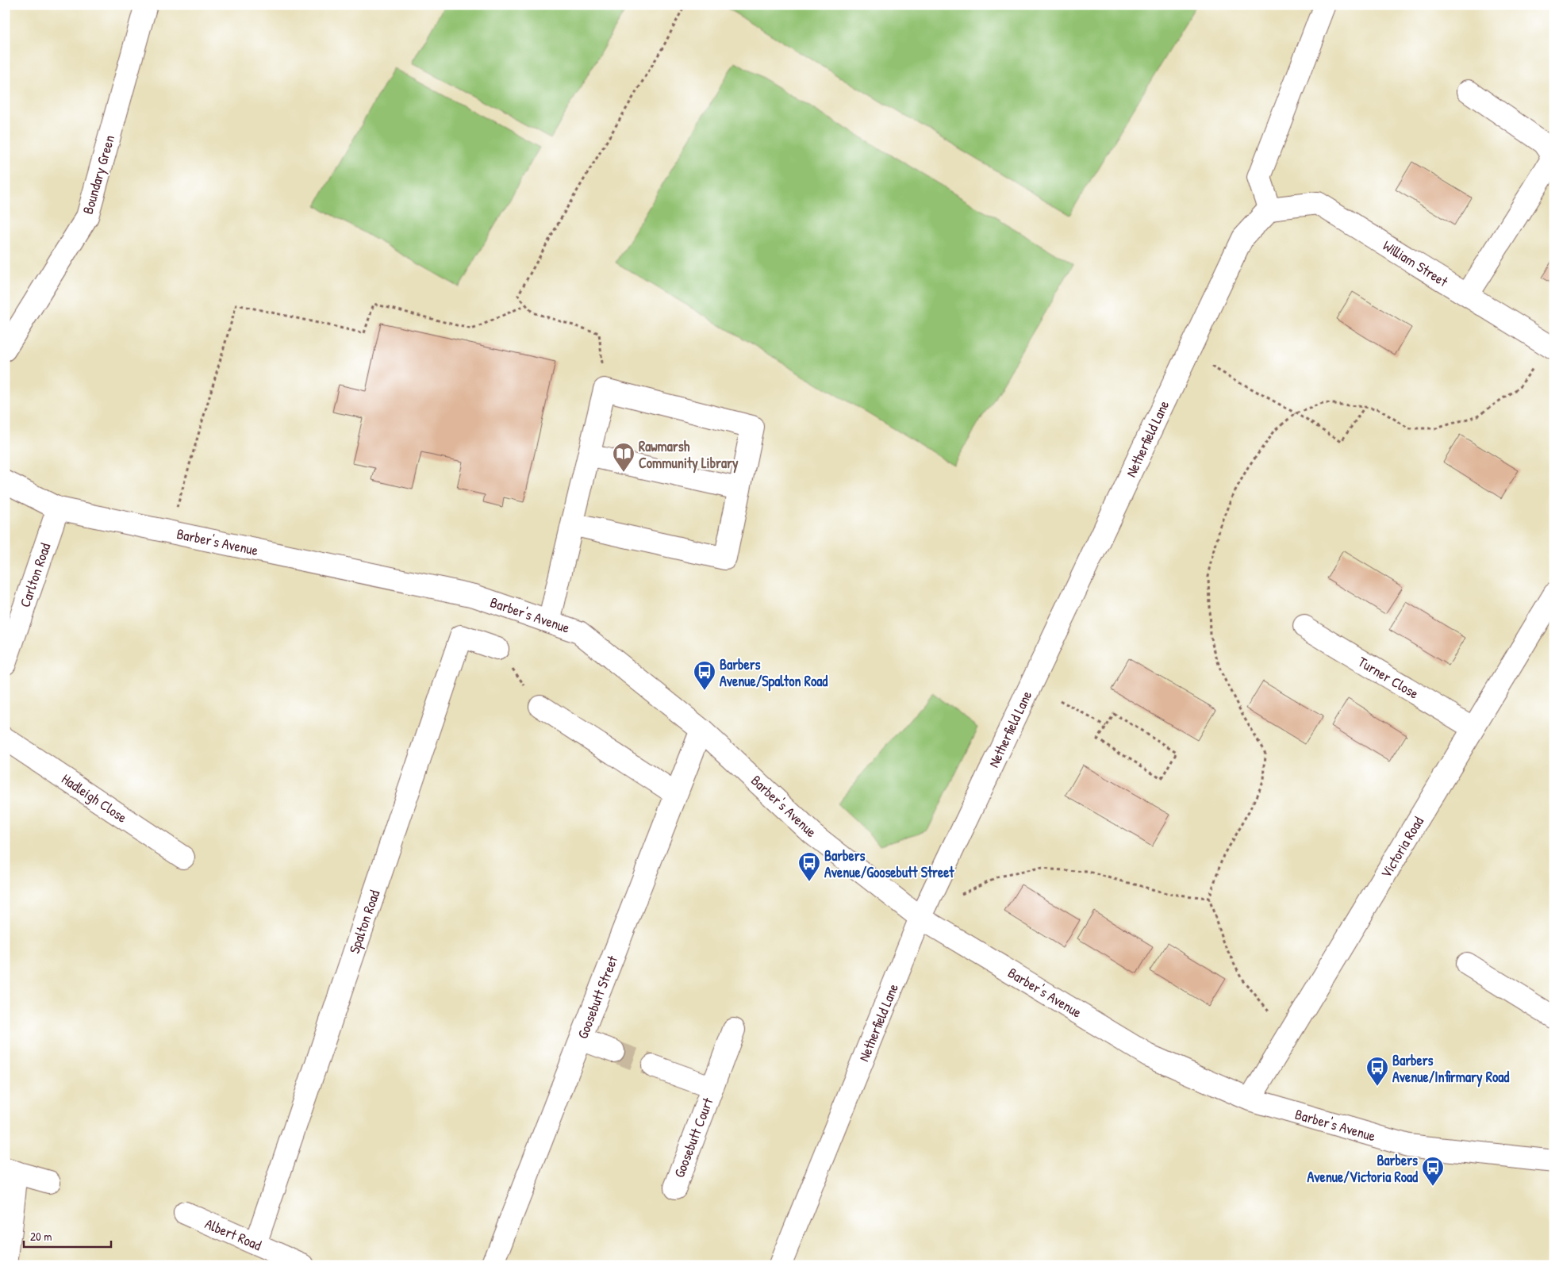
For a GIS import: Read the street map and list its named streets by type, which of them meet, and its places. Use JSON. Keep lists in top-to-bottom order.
{
  "streets": {
    "street": [
      "Boundary Green",
      "William Street",
      "Netherfield Lane",
      "Barber's Avenue",
      "Carlton Road",
      "Turner Close",
      "Hadleigh Close",
      "Victoria Road",
      "Spalton Road",
      "Goosebutt Street",
      "Goosebutt Court",
      "Albert Road"
    ]
  },
  "crossings": [
    ["William Street", "Netherfield Lane"],
    ["Netherfield Lane", "Barber's Avenue"],
    ["Barber's Avenue", "Carlton Road"],
    ["Barber's Avenue", "Victoria Road"],
    ["Barber's Avenue", "Goosebutt Street"],
    ["Turner Close", "Victoria Road"],
    ["Spalton Road", "Albert Road"]
  ],
  "places": {
    "library": ["Rawmarsh Community Library"],
    "bus stop": [
      "Barbers Avenue/Spalton Road",
      "Barbers Avenue/Goosebutt Street",
      "Barbers Avenue/Infirmary Road",
      "Barbers Avenue/Victoria Road"
    ]
  },
  "scale_bar": "20 m"
}
